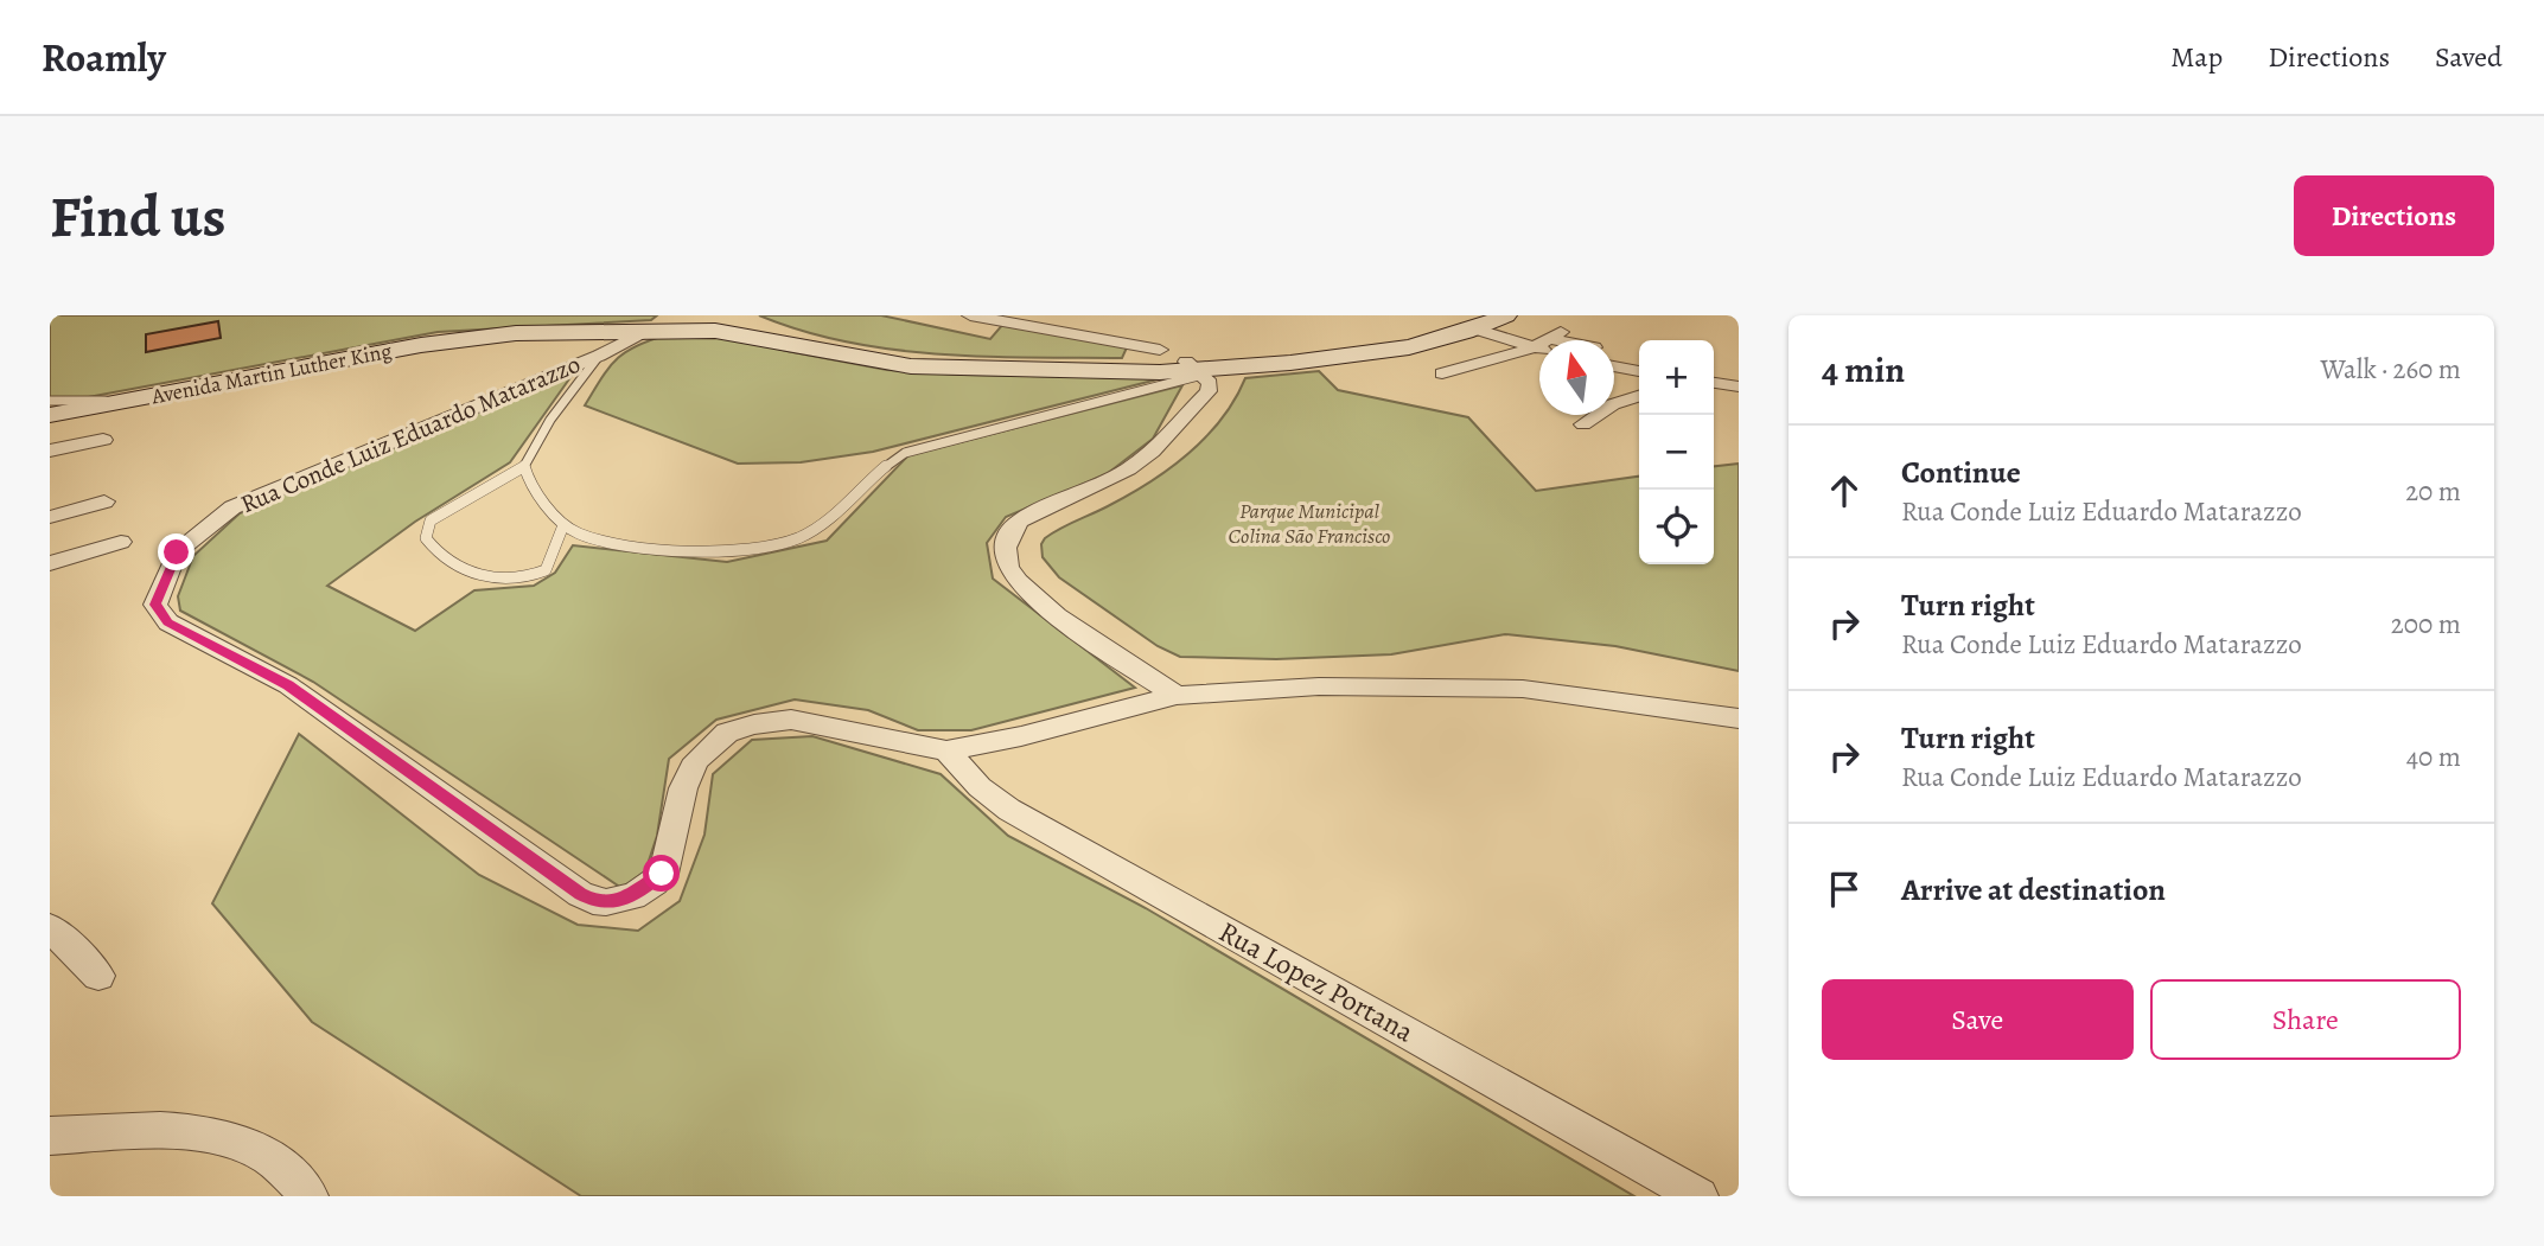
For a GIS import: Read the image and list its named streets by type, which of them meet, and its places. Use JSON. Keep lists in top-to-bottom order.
{
  "streets": {
    "main road": ["Avenida Martin Luther King"],
    "street": ["Rua Conde Luiz Eduardo Matarazzo", "Rua Lopez Portana"]
  },
  "crossings": [
    ["Avenida Martin Luther King", "Rua Conde Luiz Eduardo Matarazzo"],
    ["Rua Conde Luiz Eduardo Matarazzo", "Rua Lopez Portana"]
  ],
  "parks": ["Parque Municipal Colina São Francisco"],
  "north": "top",
  "page": {
    "header": "Roamly",
    "nav": ["Map", "Directions", "Saved"],
    "buttons": [
      "Directions",
      ["Save", "Share"]
    ],
    "title": "Find us",
    "heading": ["4 min", "Walk · 260 m"],
    "map_buttons": ["+", "−"],
    "list": [
      ["Continue", "Rua Conde Luiz Eduardo Matarazzo", "20 m"],
      ["Turn right", "Rua Conde Luiz Eduardo Matarazzo", "200 m"],
      ["Turn right", "Rua Conde Luiz Eduardo Matarazzo", "40 m"],
      "Arrive at destination"
    ]
  }
}
